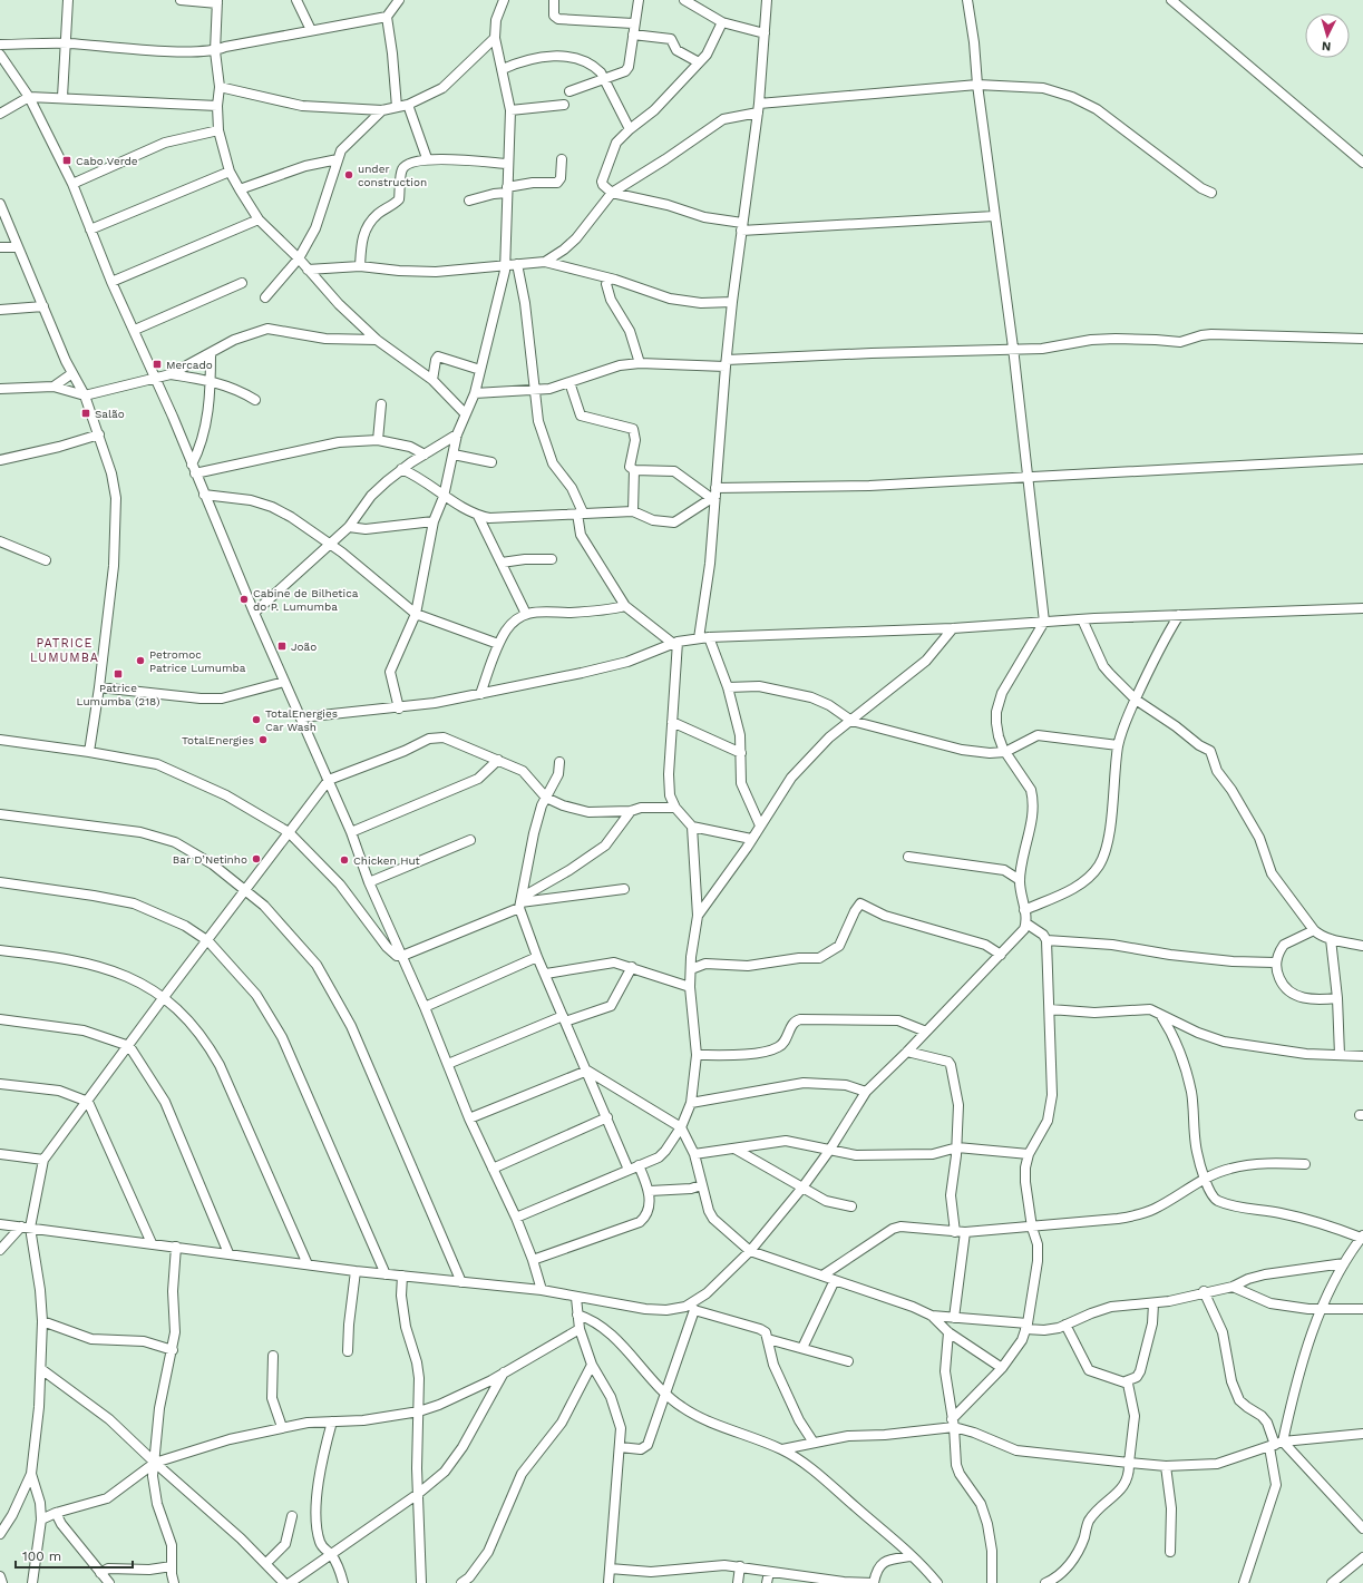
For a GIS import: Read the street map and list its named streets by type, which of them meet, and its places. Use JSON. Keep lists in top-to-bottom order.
{
  "districts": ["PATRICE LUMUMBA"],
  "places": {
    "transit": [
      "Cabo Verde",
      "Mercado",
      "Salão",
      "João",
      "Patrice Lumumba (218)"
    ],
    "other": [
      "under construction",
      "Cabine de Bilhetica do P. Lumumba",
      "Petromoc Patrice Lumumba",
      "TotalEnergies Car Wash",
      "TotalEnergies",
      "Bar D’Netinho",
      "Chicken Hut"
    ]
  },
  "scale_bar": "100 m",
  "north": "bottom"
}
